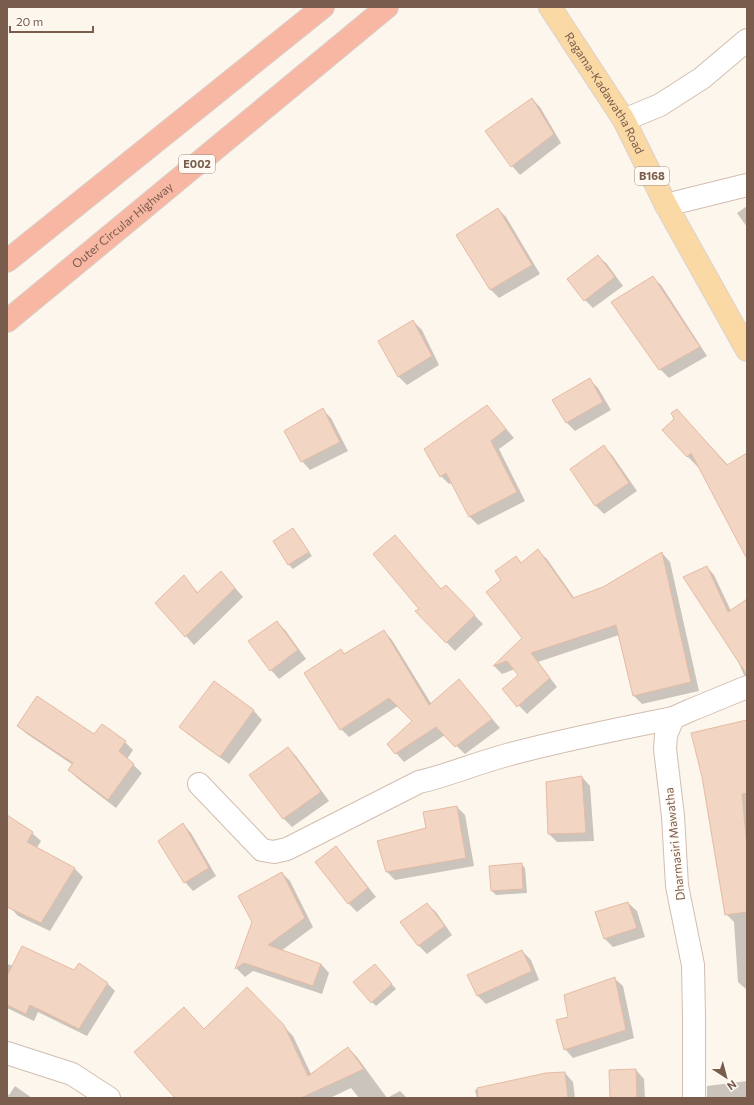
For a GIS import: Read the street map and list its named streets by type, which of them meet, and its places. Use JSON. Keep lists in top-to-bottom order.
{
  "streets": {
    "highway": ["E002", "Outer Circular Highway"],
    "main road": ["Ragama-Kadawatha Road", "B168"],
    "street": ["Dharmasiri Mawatha"]
  },
  "scale_bar": "20 m",
  "north": "bottom right"
}
